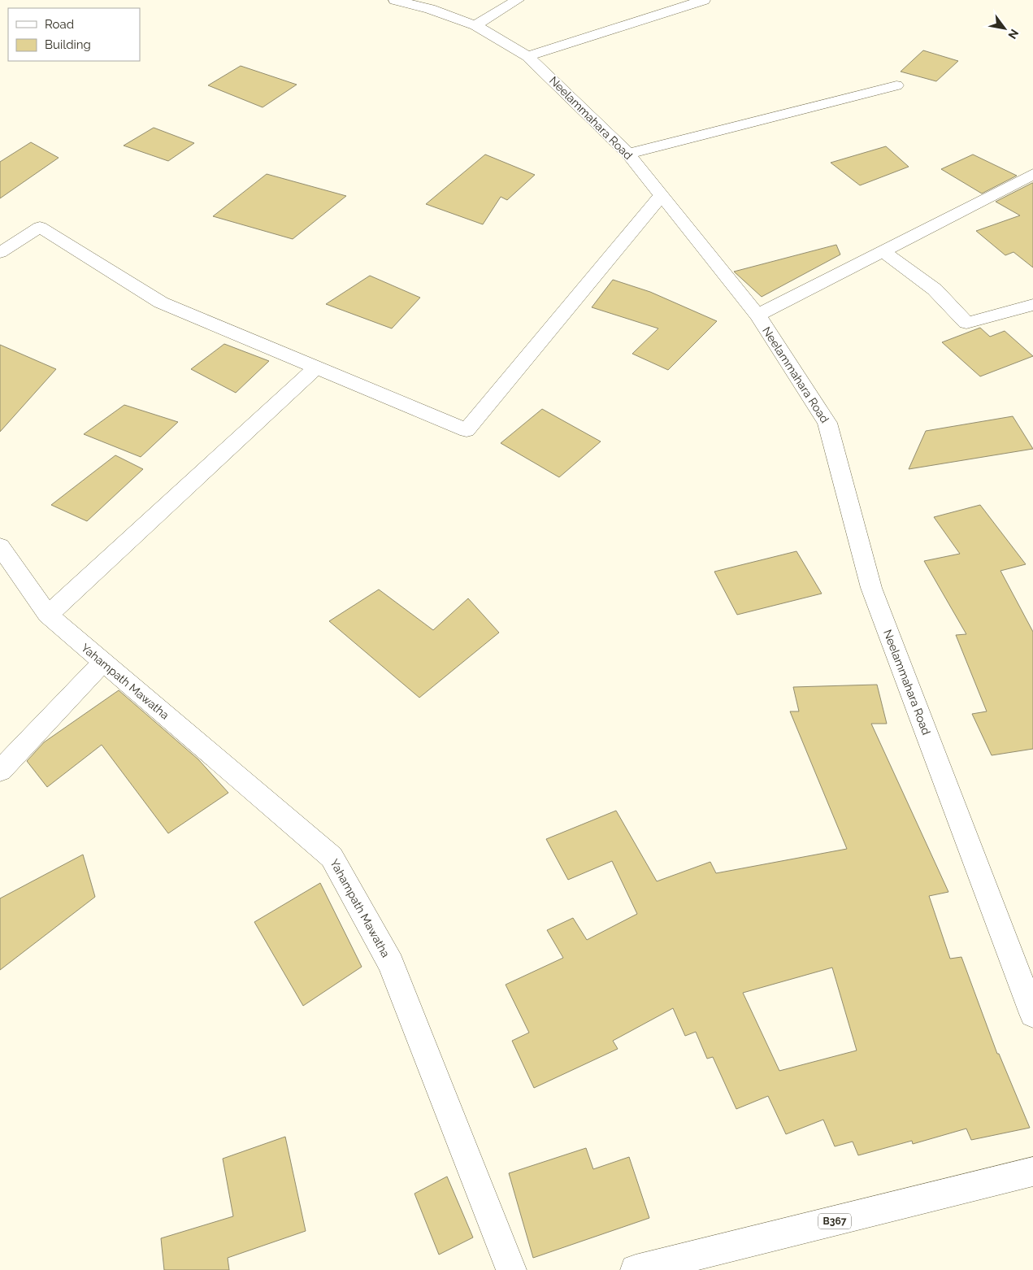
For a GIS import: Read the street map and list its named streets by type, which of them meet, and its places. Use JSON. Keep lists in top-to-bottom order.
{
  "streets": {
    "street": ["Neelammahara Road", "Yahampath Mawatha", "B367"]
  },
  "legend": ["Road", "Building"],
  "north": "bottom right"
}
